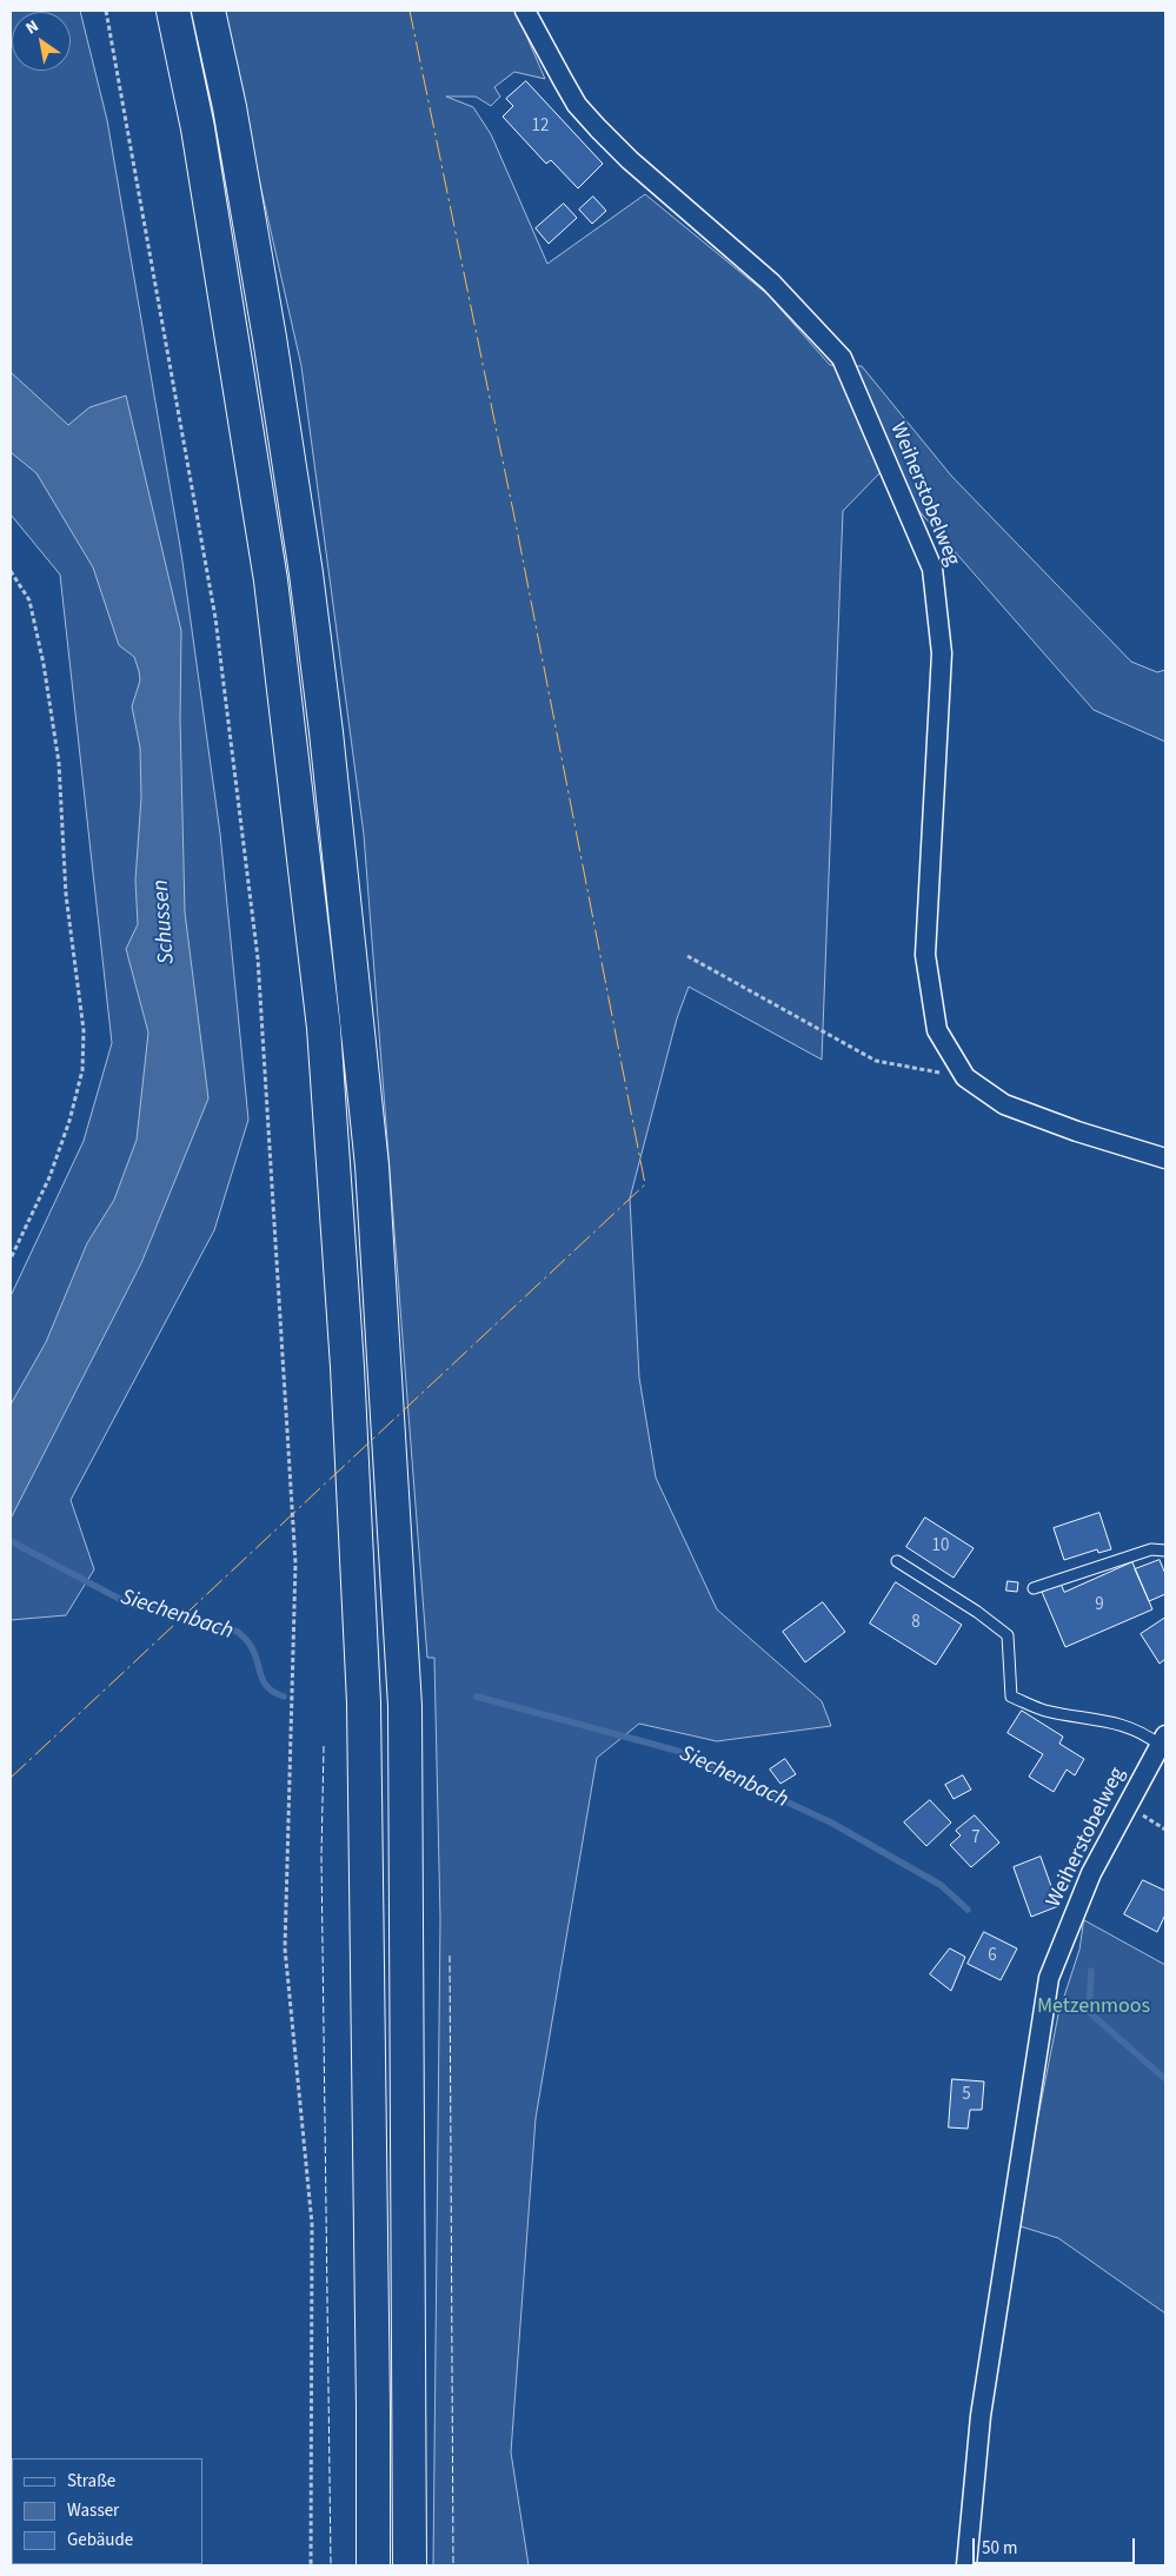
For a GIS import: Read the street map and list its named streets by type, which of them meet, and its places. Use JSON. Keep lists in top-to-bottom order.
{
  "streets": {
    "street": ["Weiherstobelweg"]
  },
  "water": ["Schussen", "Siechenbach"],
  "parks": ["Metzenmoos"],
  "house_numbers": [
    "12",
    "10",
    "9",
    "8",
    "7",
    "6",
    "5"
  ],
  "legend": ["Straße", "Wasser", "Gebäude"],
  "scale_bar": "50 m",
  "north": "top left"
}
